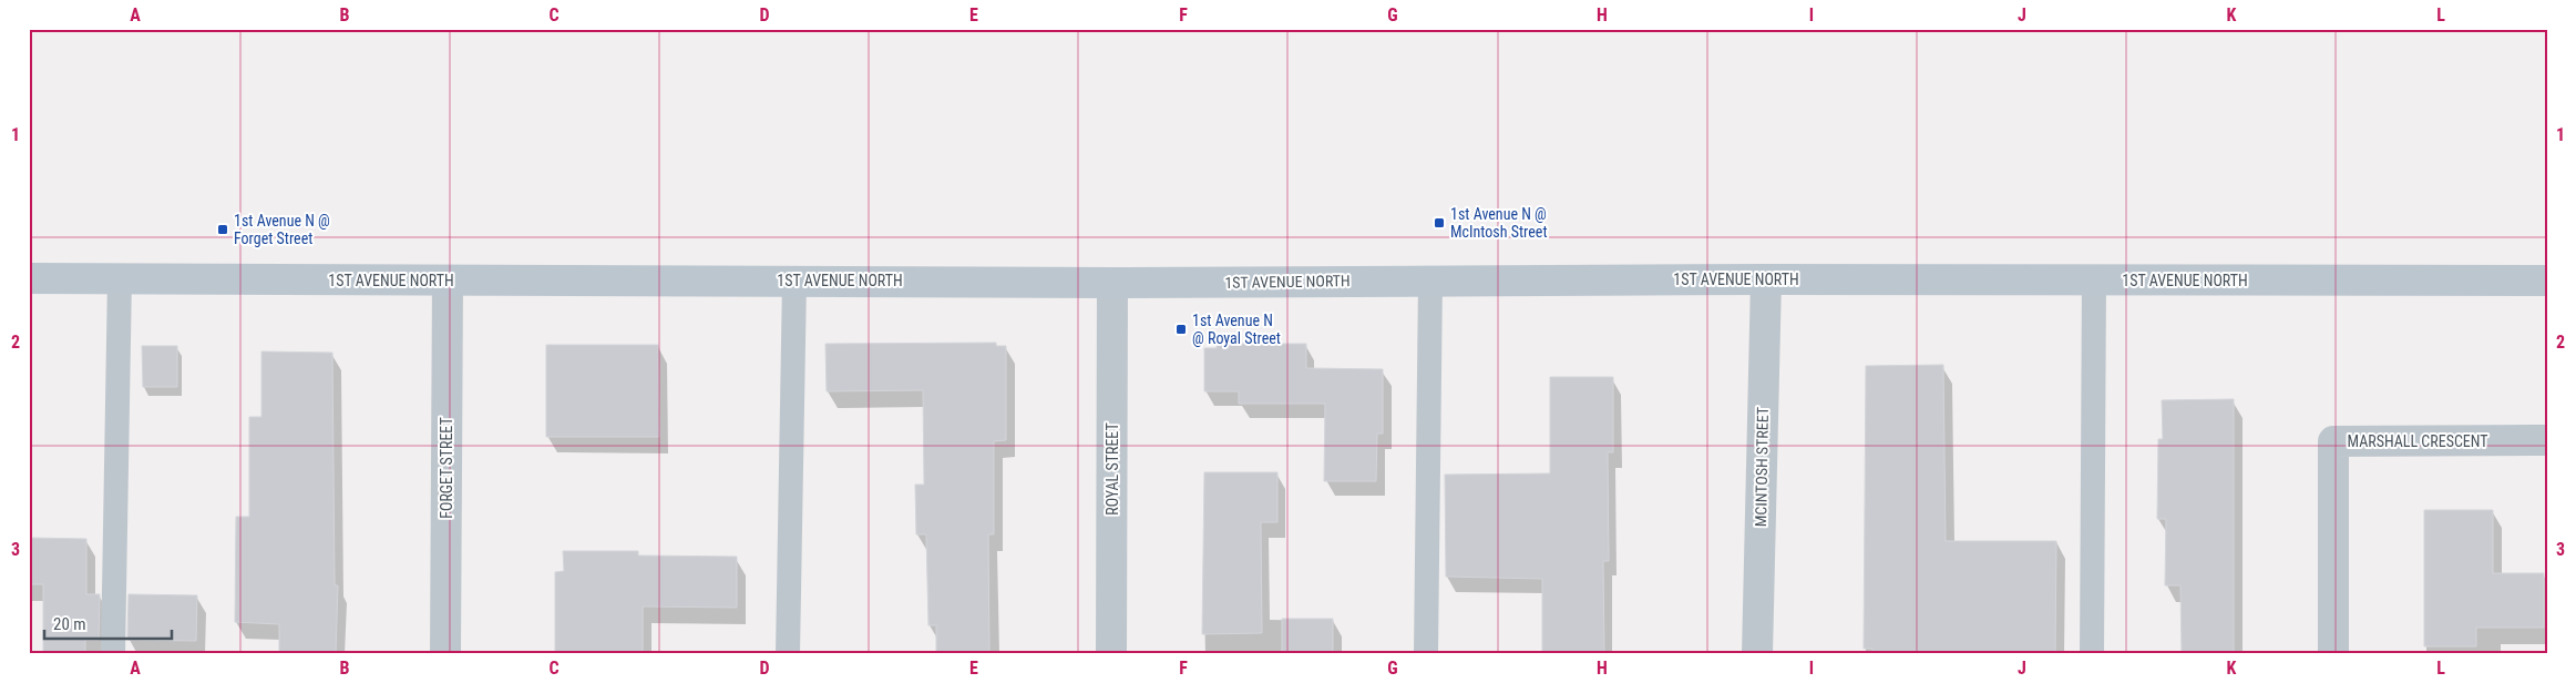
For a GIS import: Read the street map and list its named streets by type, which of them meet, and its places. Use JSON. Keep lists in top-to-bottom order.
{
  "streets": {
    "main road": ["1ST AVENUE NORTH"],
    "street": [
      "MARSHALL CRESCENT",
      "MCINTOSH STREET",
      "FORGET STREET",
      "ROYAL STREET"
    ]
  },
  "crossings": [
    ["1ST AVENUE NORTH", "MCINTOSH STREET"],
    ["1ST AVENUE NORTH", "FORGET STREET"],
    ["1ST AVENUE NORTH", "ROYAL STREET"]
  ],
  "places": {
    "transit": ["1st Avenue N @ McIntosh Street", "1st Avenue N @ Forget Street", "1st Avenue N @ Royal Street"]
  },
  "scale_bar": "20 m",
  "grid": {
    "columns": [
      "A",
      "B",
      "C",
      "D",
      "E",
      "F",
      "G",
      "H",
      "I",
      "J",
      "K",
      "L"
    ],
    "rows": ["1", "2", "3"]
  }
}
